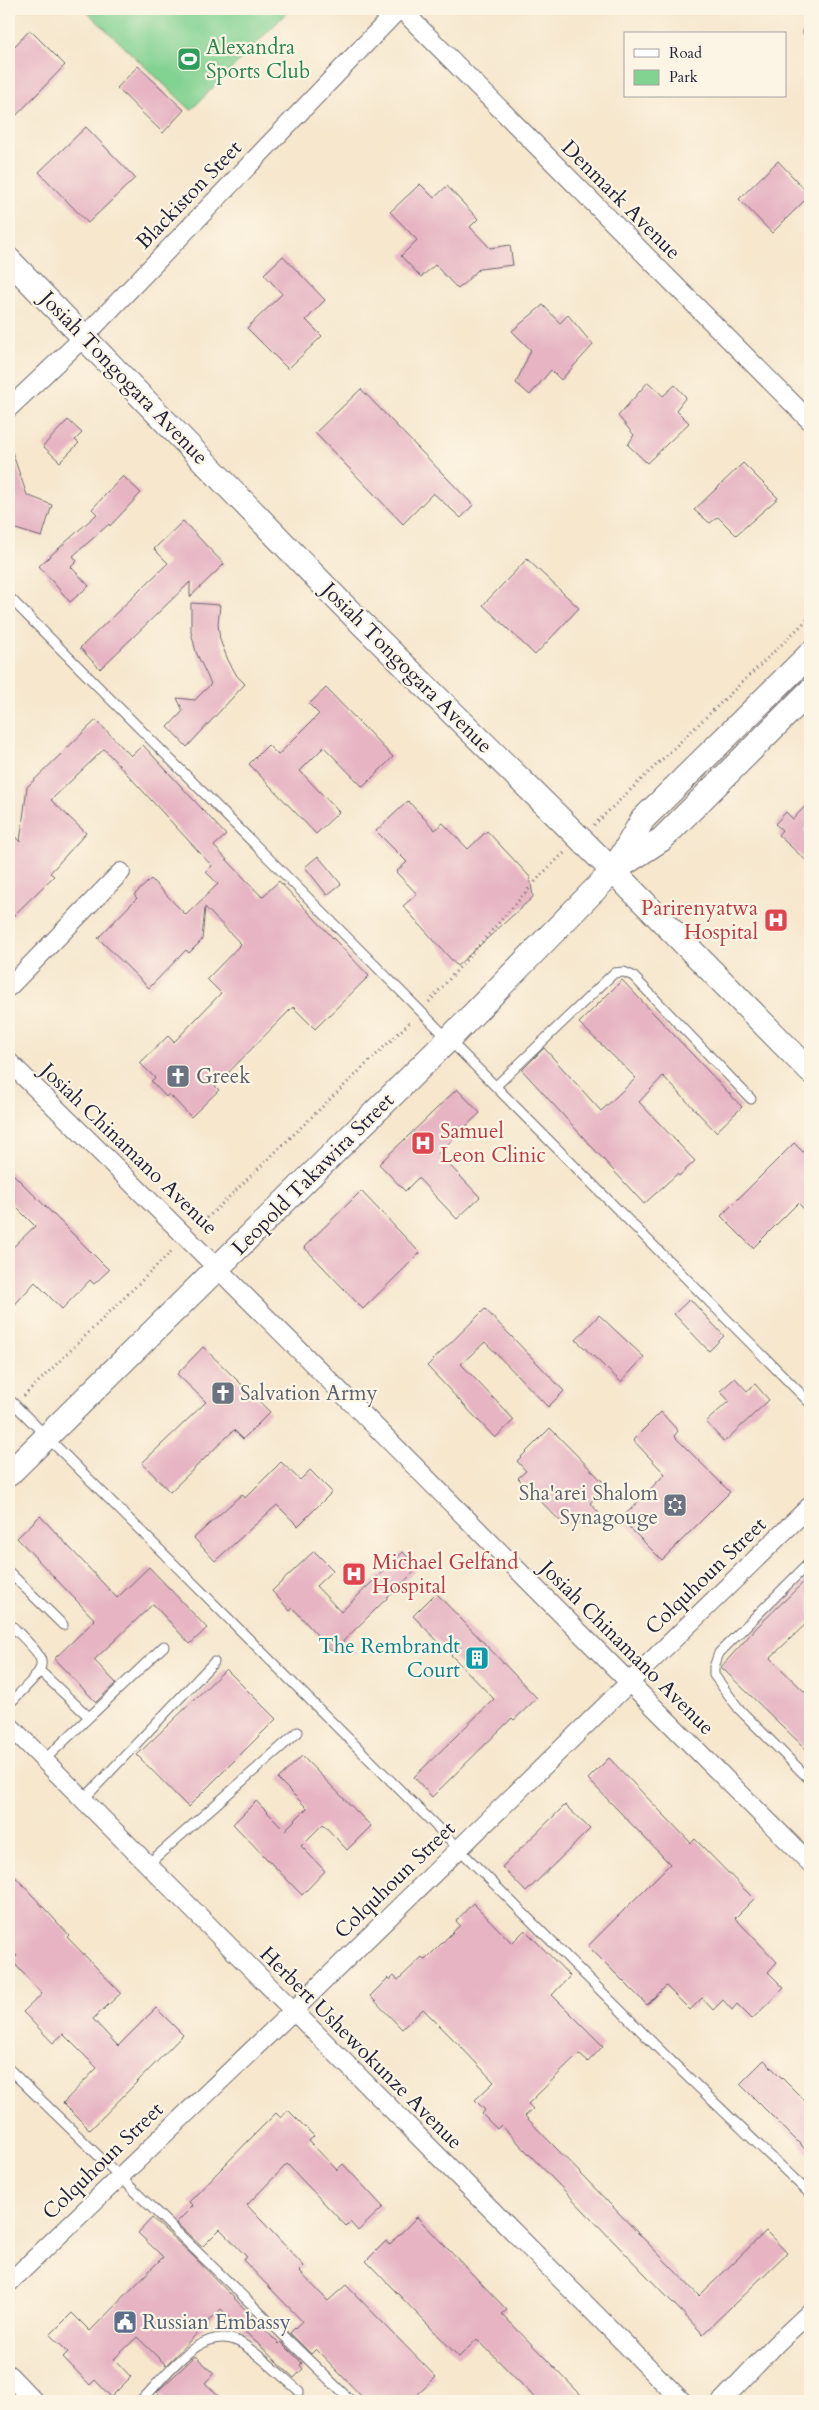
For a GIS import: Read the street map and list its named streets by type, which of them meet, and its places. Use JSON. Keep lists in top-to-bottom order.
{
  "streets": {
    "main road": ["Josiah Tongogara Avenue", "Leopold Takawira Street"],
    "street": [
      "Blackiston Steet",
      "Denmark Avenue",
      "Josiah Chinamano Avenue",
      "Colquhoun Street",
      "Herbert Ushewokunze Avenue"
    ]
  },
  "crossings": [
    ["Blackiston Steet", "Denmark Avenue"],
    ["Blackiston Steet", "Josiah Tongogara Avenue"],
    ["Josiah Tongogara Avenue", "Leopold Takawira Street"],
    ["Josiah Chinamano Avenue", "Leopold Takawira Street"],
    ["Josiah Chinamano Avenue", "Colquhoun Street"],
    ["Colquhoun Street", "Herbert Ushewokunze Avenue"]
  ],
  "places": {
    "sports": ["Alexandra Sports Club"],
    "hospital": ["Parirenyatwa Hospital", "Samuel Leon Clinic", "Michael Gelfand Hospital"],
    "church": ["Greek", "Salvation Army"],
    "synagogue": ["Sha'arei Shalom Synagouge"],
    "building": ["The Rembrandt Court"],
    "public building": ["Russian Embassy"]
  },
  "legend": ["Road", "Park"]
}
